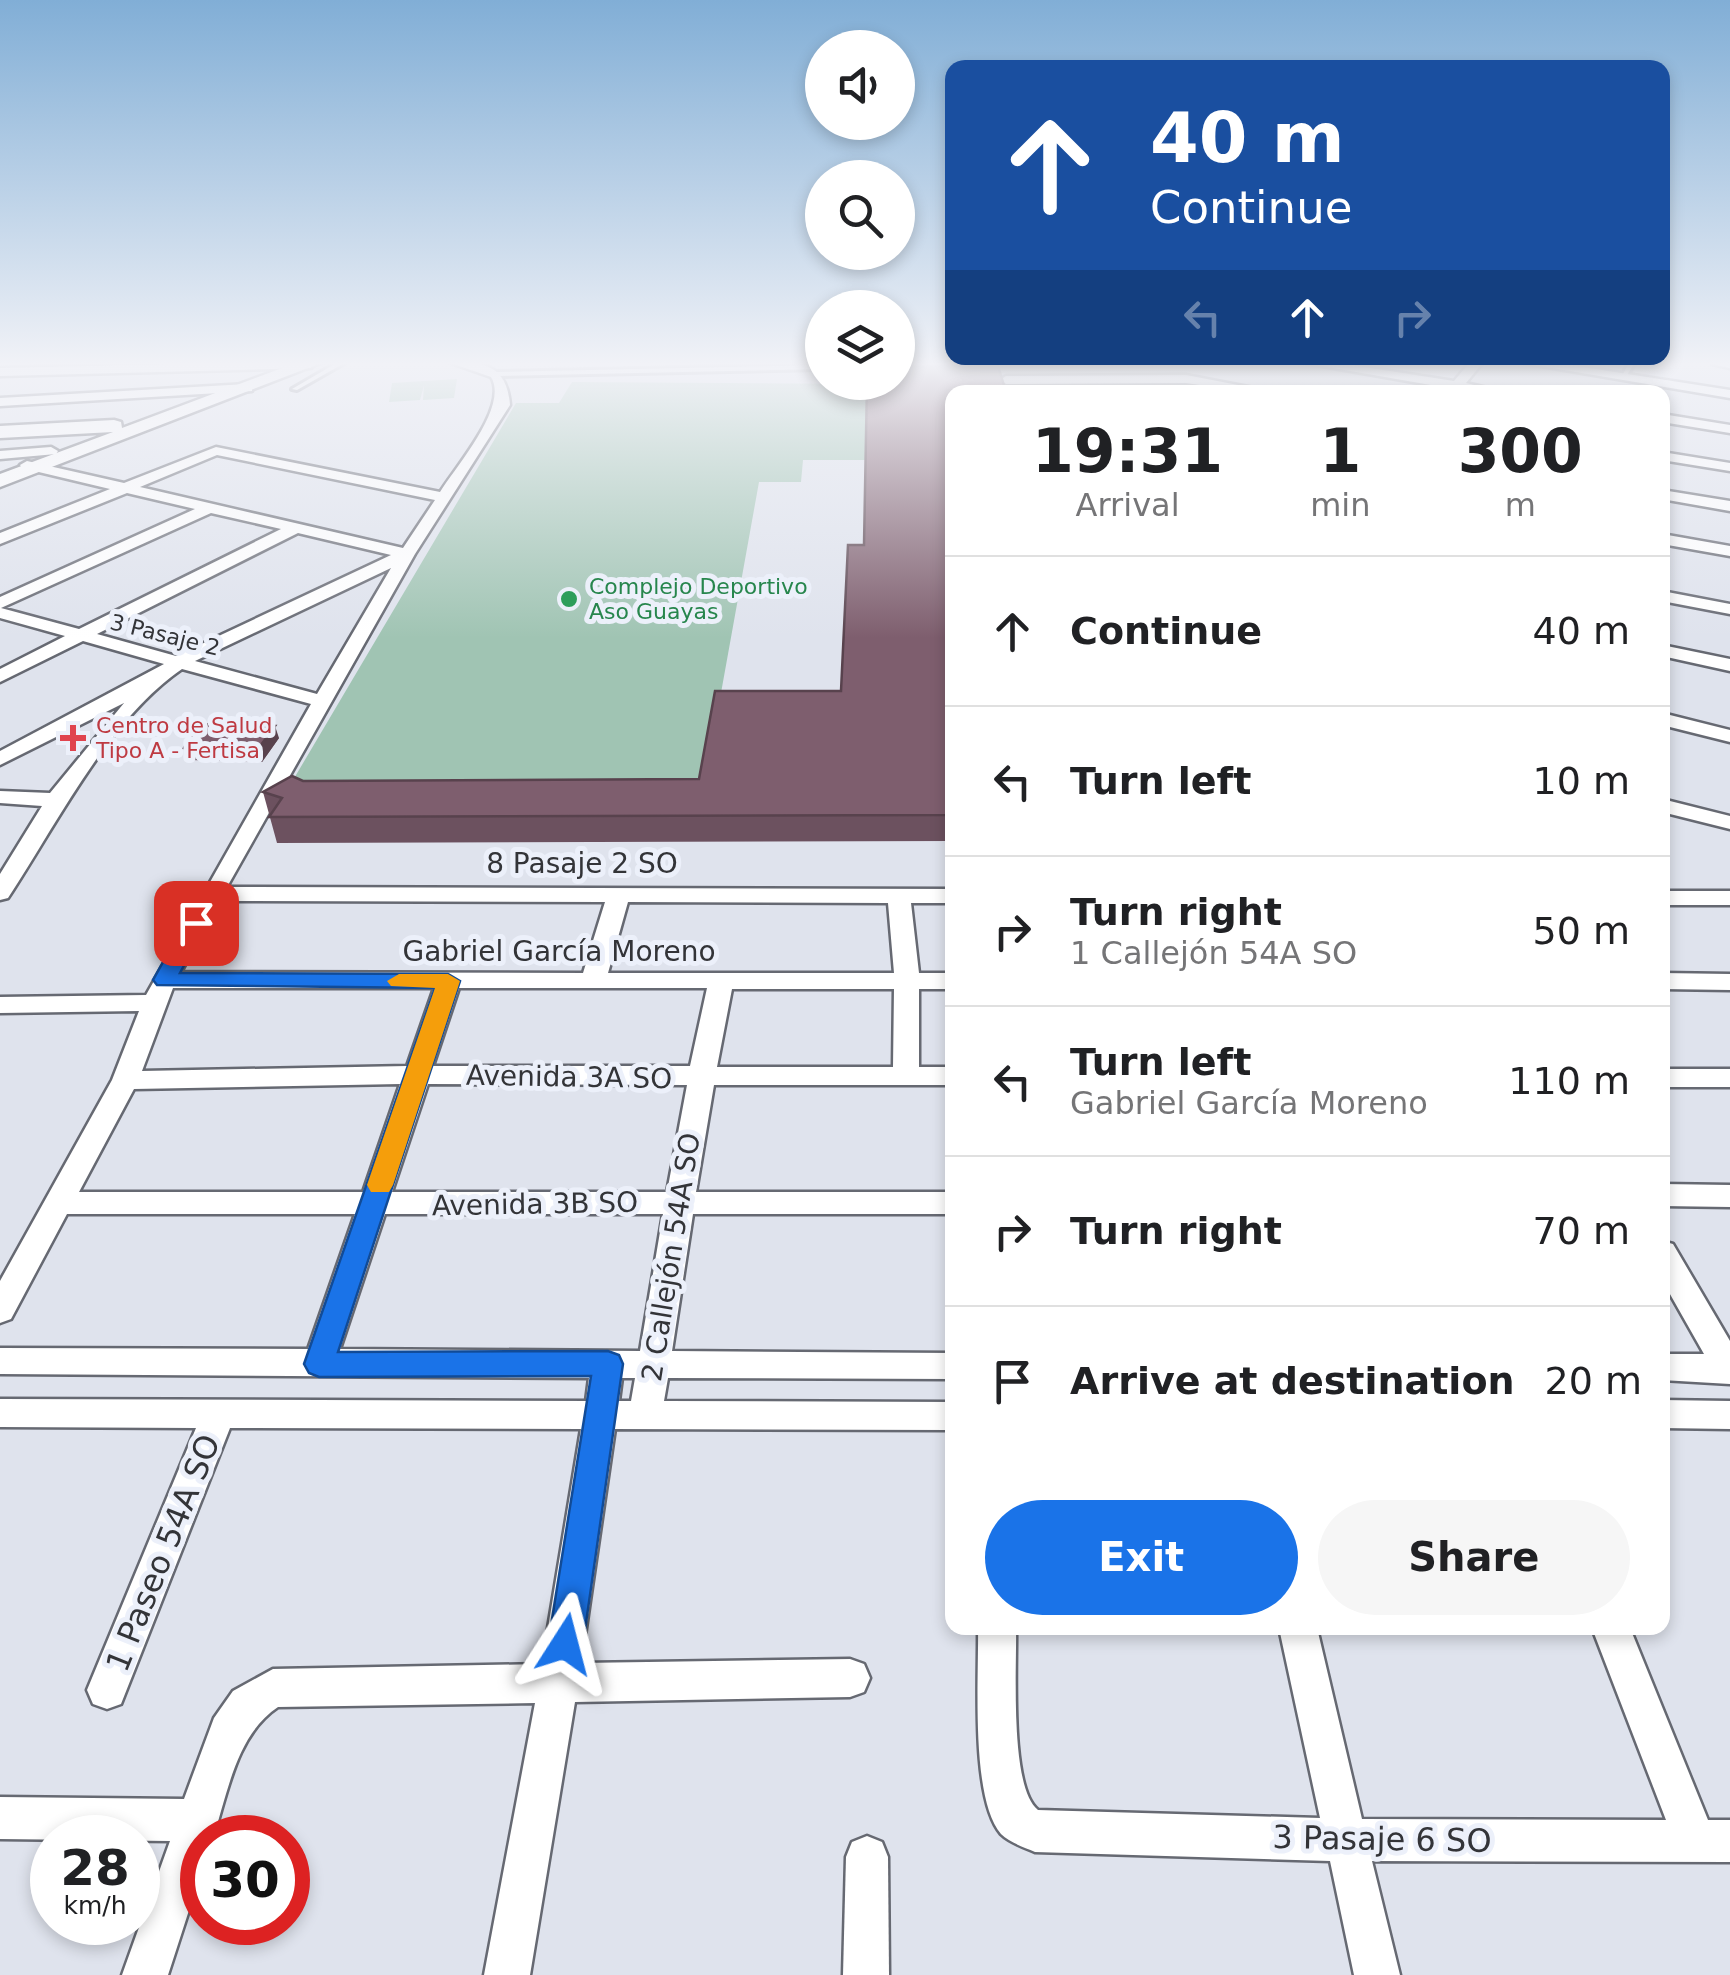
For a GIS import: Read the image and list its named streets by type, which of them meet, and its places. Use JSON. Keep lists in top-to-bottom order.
{
  "streets": {
    "street": [
      "3 Pasaje 2",
      "8 Pasaje 2 SO",
      "Gabriel García Moreno",
      "Avenida 3A SO",
      "Avenida 3B SO",
      "2 Callejón 54A SO",
      "1 Paseo 54A SO",
      "3 Pasaje 6 SO"
    ]
  },
  "crossings": [
    ["Gabriel García Moreno", "2 Callejón 54A SO"],
    ["Avenida 3A SO", "2 Callejón 54A SO"],
    ["Avenida 3B SO", "2 Callejón 54A SO"]
  ],
  "places": {
    "other": ["Complejo Deportivo Aso Guayas"],
    "health": ["Centro de Salud Tipo A - Fertisa"]
  },
  "page": {
    "turn": ["40 m", "Continue"],
    "eta": [
      "19:31",
      "Arrival",
      "1",
      "min",
      "300",
      "m"
    ],
    "list": [
      {
        "name": "Continue",
        "value": "40 m"
      },
      {
        "name": "Turn left",
        "value": "10 m"
      },
      {
        "name": "Turn right",
        "note": "1 Callejón 54A SO",
        "value": "50 m"
      },
      {
        "name": "Turn left",
        "note": "Gabriel García Moreno",
        "value": "110 m"
      },
      {
        "name": "Turn right",
        "value": "70 m"
      },
      {
        "name": "Arrive at destination",
        "value": "20 m"
      }
    ],
    "buttons": ["Exit", "Share"],
    "speed": "28 km/h",
    "limit": "30"
  }
}
